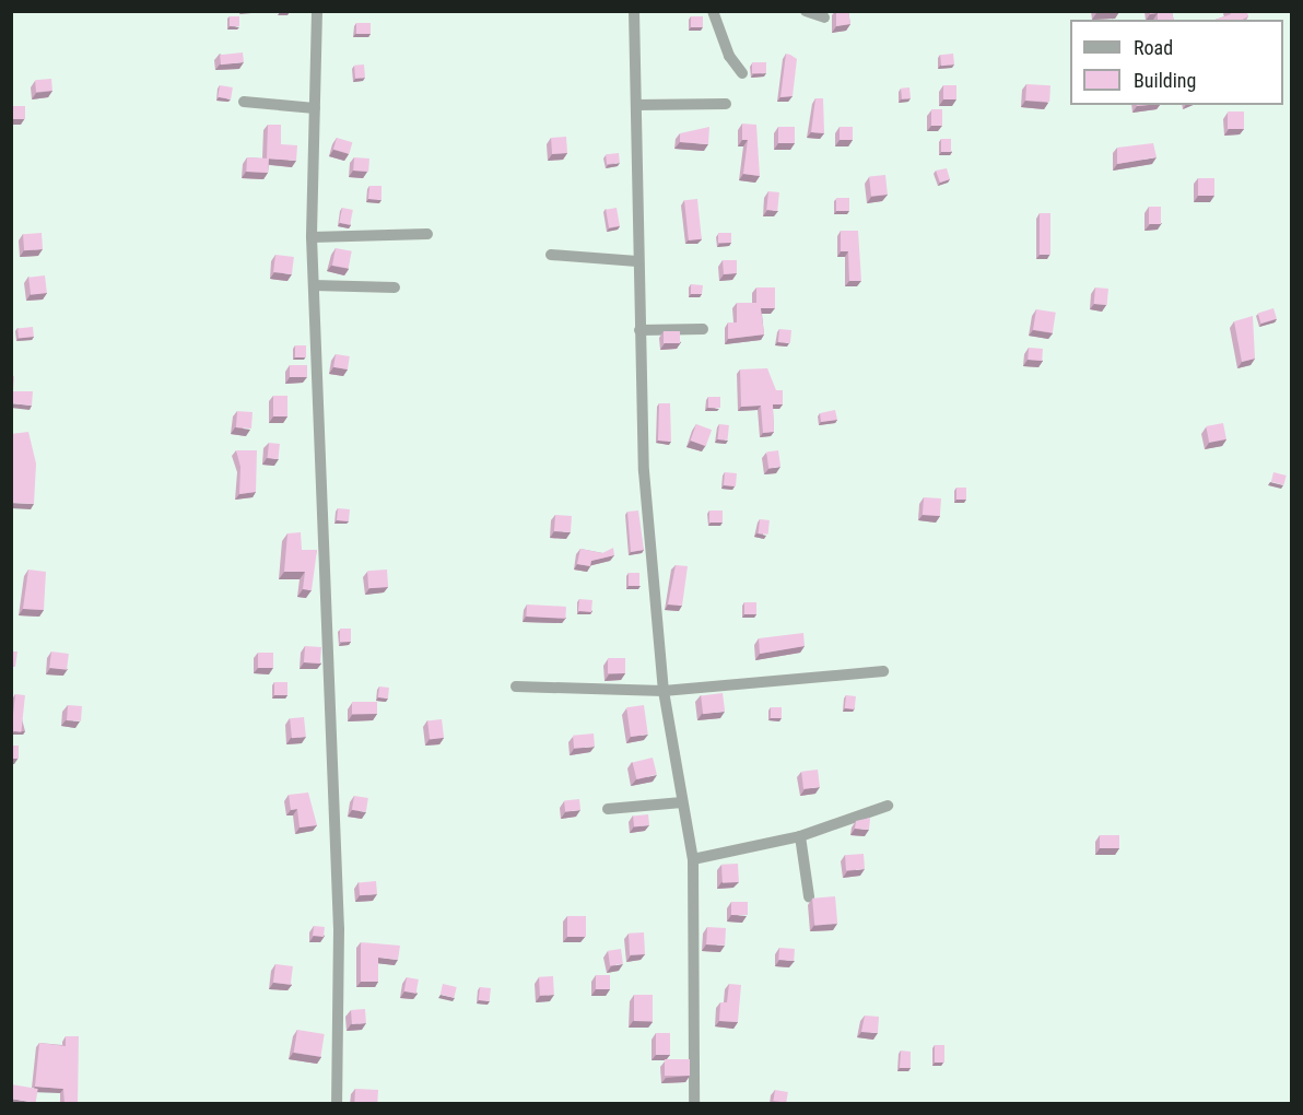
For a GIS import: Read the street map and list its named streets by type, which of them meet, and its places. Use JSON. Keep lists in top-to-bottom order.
{
  "legend": ["Road", "Building"]
}
